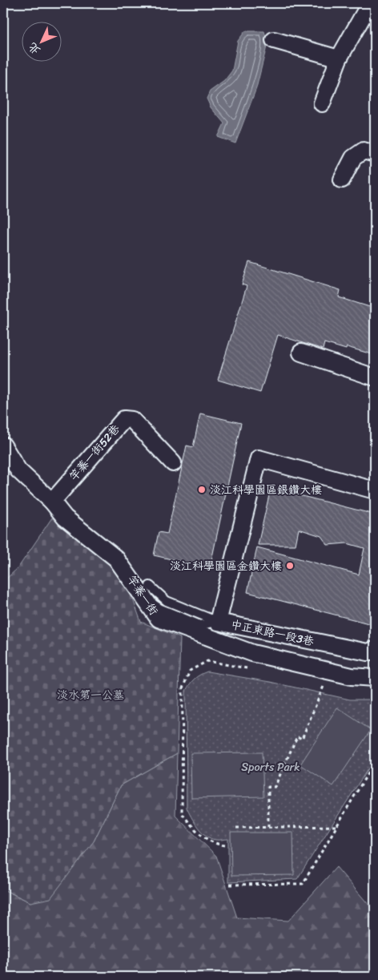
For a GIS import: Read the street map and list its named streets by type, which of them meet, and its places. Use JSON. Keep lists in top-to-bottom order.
{
  "streets": {
    "street": ["竿蓁一街52巷", "竿蓁一街", "中正東路一段3巷"]
  },
  "crossings": [
    ["竿蓁一街52巷", "竿蓁一街"]
  ],
  "parks": ["淡水第一公墓", "Sports Park"],
  "places": ["淡江科學園區銀鑽大樓", "淡江科學園區金鑽大樓"],
  "north": "bottom left"
}
